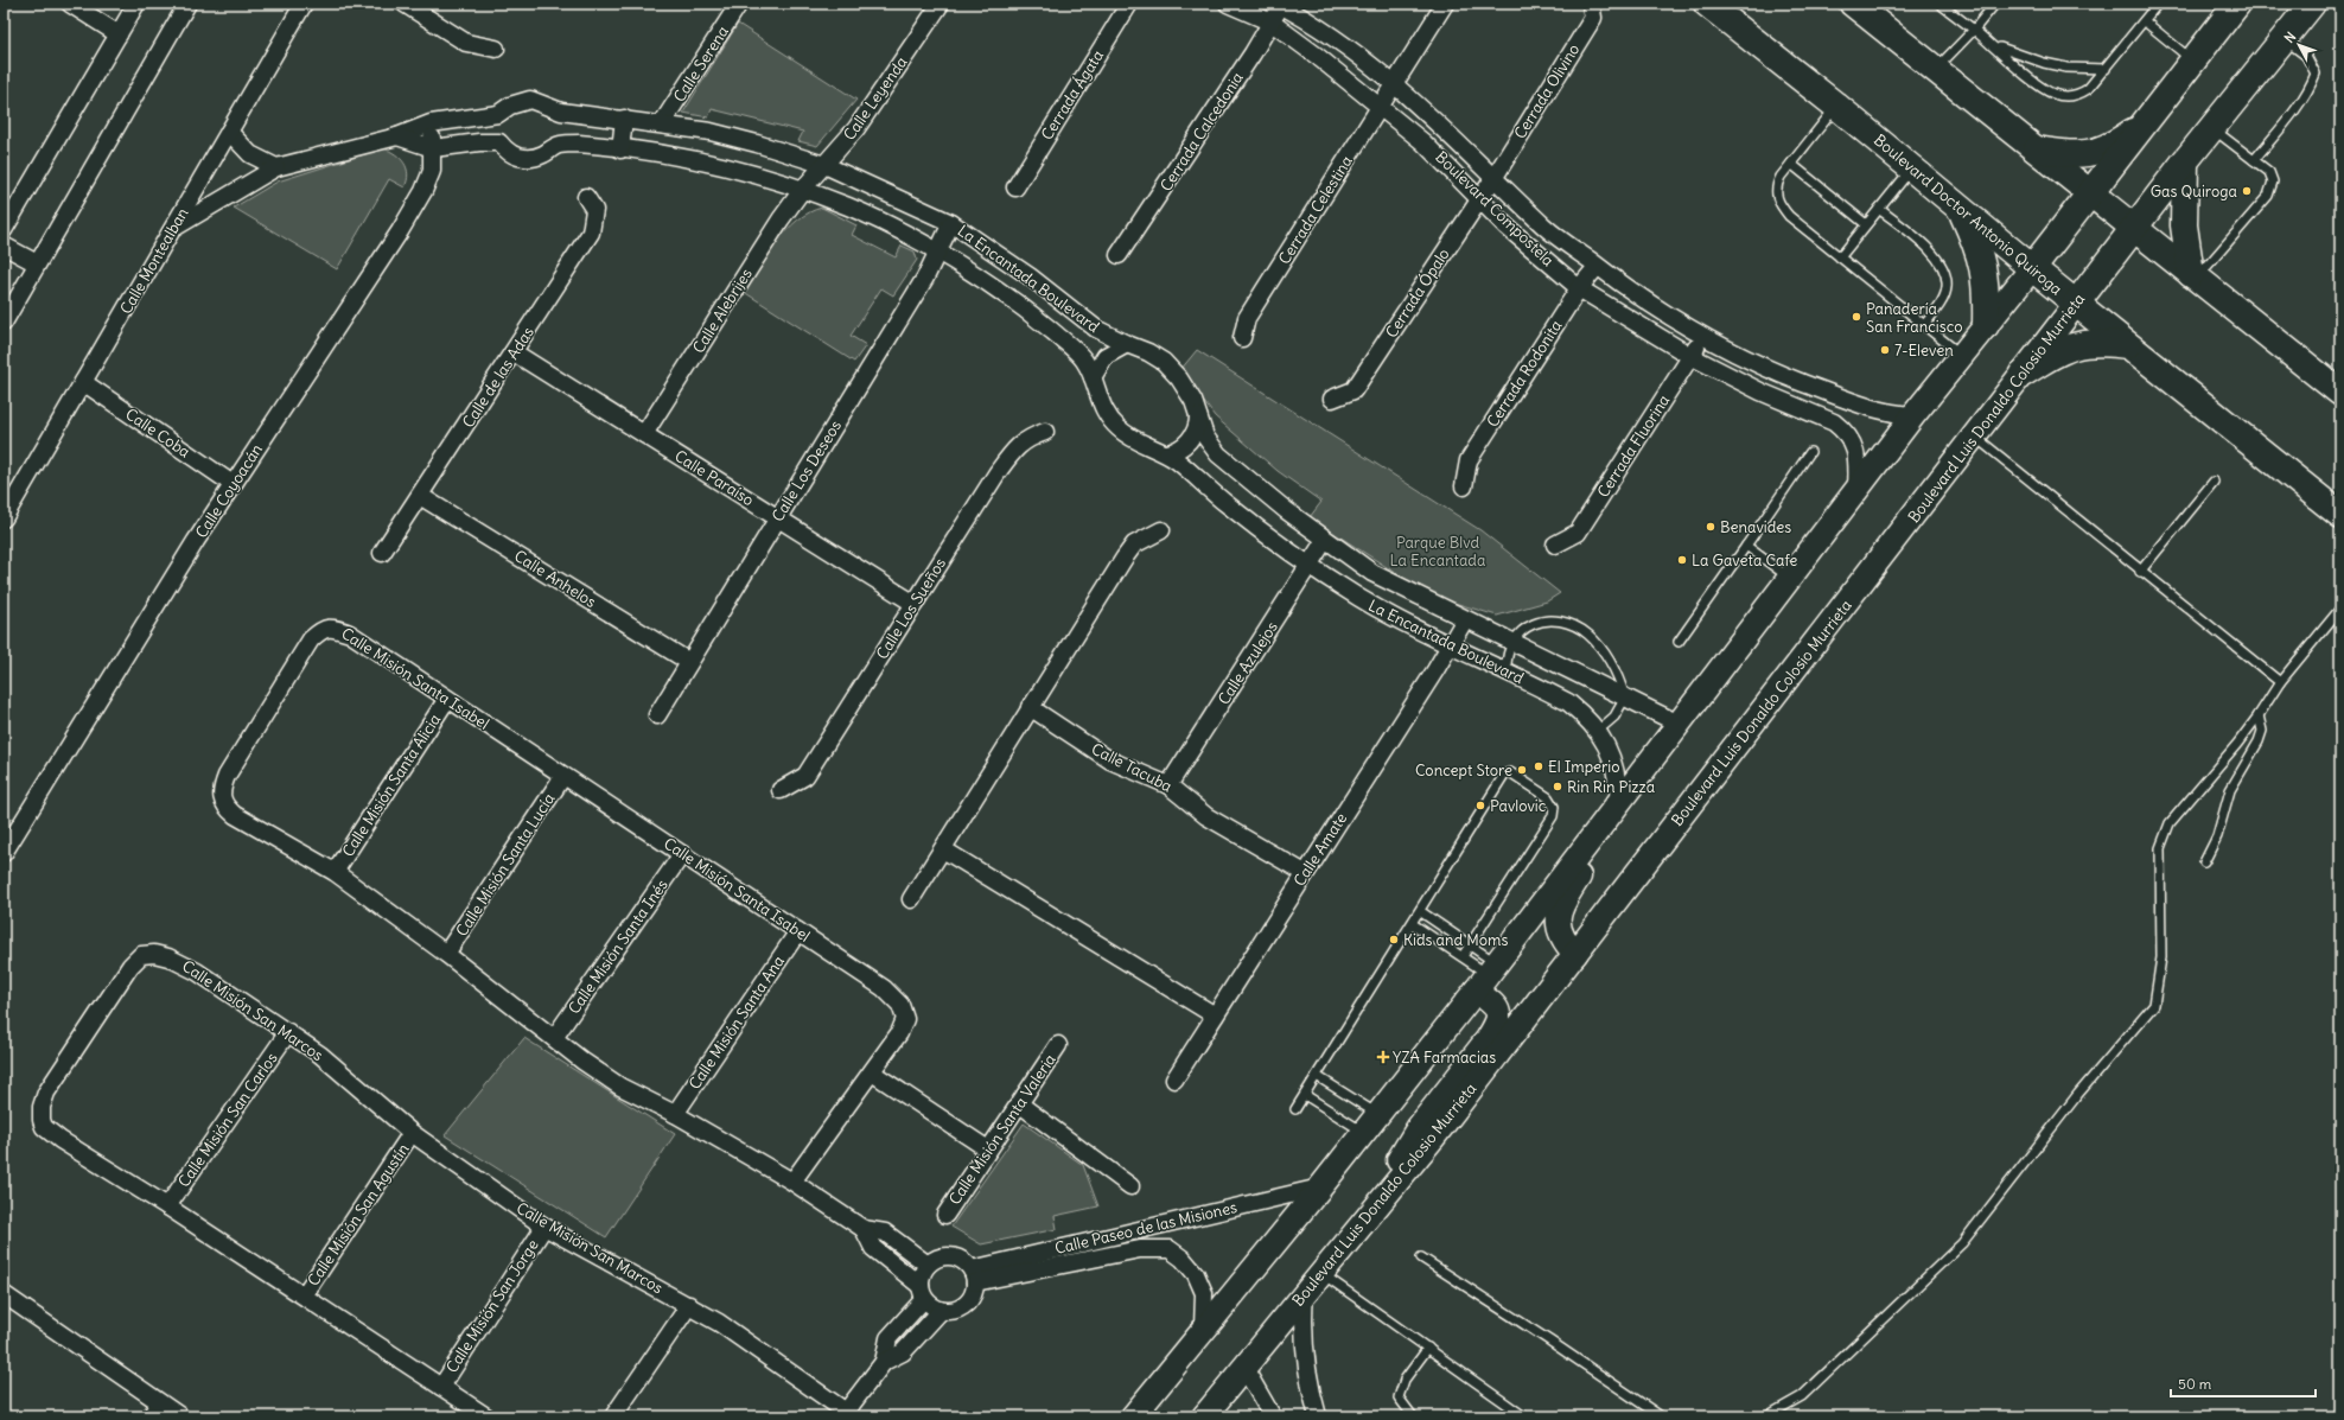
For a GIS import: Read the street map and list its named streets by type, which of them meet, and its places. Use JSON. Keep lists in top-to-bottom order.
{
  "streets": {
    "main road": ["Boulevard Doctor Antonio Quiroga", "Boulevard Luis Donaldo Colosio Murrieta"],
    "street": [
      "Calle Serena",
      "Cerrada Olivino",
      "Cerrada Ágata",
      "Calle Leyenda",
      "Cerrada Calcedonia",
      "Boulevard Compostela",
      "Cerrada Celestina",
      "Calle Montealban",
      "La Encantada Boulevard",
      "Cerrada Ópalo",
      "Calle Alebrijes",
      "Cerrada Rodonita",
      "Calle de las Adas",
      "Calle Coba",
      "Cerrada Fluorina",
      "Calle Los Deseos",
      "Calle Paraíso",
      "Calle Coyoacán",
      "Calle Anhelos",
      "Calle Los Sueños",
      "Calle Azulejos",
      "Calle Misión Santa Isabel",
      "Calle Tacuba",
      "Calle Misión Santa Alicia",
      "Calle Amate",
      "Calle Misión Santa Lucía",
      "Calle Misión Santa Inés",
      "Calle Misión San Marcos",
      "Calle Misión Santa Ana",
      "Calle Misión San Carlos",
      "Calle Misión Santa Valeria",
      "Calle Misión San Agustín",
      "Calle Paseo de las Misiones",
      "Calle Misión San Jorge"
    ]
  },
  "crossings": [
    ["Calle Serena", "La Encantada Boulevard"],
    ["Cerrada Olivino", "Boulevard Compostela"],
    ["Cerrada Olivino", "Cerrada Ópalo"],
    ["Calle Leyenda", "La Encantada Boulevard"],
    ["Calle Leyenda", "Calle Alebrijes"],
    ["Cerrada Calcedonia", "Boulevard Compostela"],
    ["Boulevard Compostela", "Cerrada Celestina"],
    ["Boulevard Compostela", "Cerrada Ópalo"],
    ["Boulevard Compostela", "Cerrada Rodonita"],
    ["Boulevard Compostela", "Cerrada Fluorina"],
    ["Boulevard Doctor Antonio Quiroga", "Boulevard Luis Donaldo Colosio Murrieta"],
    ["Calle Montealban", "La Encantada Boulevard"],
    ["Calle Montealban", "Calle Coba"],
    ["La Encantada Boulevard", "Calle Alebrijes"],
    ["La Encantada Boulevard", "Calle Los Deseos"],
    ["La Encantada Boulevard", "Calle Coyoacán"],
    ["La Encantada Boulevard", "Calle Azulejos"],
    ["La Encantada Boulevard", "Calle Amate"],
    ["Calle Alebrijes", "Calle Paraíso"],
    ["Calle de las Adas", "Calle Paraíso"],
    ["Calle de las Adas", "Calle Anhelos"],
    ["Calle Coba", "Calle Coyoacán"],
    ["Calle Los Deseos", "Calle Paraíso"],
    ["Calle Los Deseos", "Calle Anhelos"],
    ["Calle Paraíso", "Calle Los Sueños"],
    ["Calle Azulejos", "Calle Tacuba"],
    ["Calle Misión Santa Isabel", "Calle Misión Santa Alicia"],
    ["Calle Misión Santa Isabel", "Calle Misión Santa Lucía"],
    ["Calle Misión Santa Isabel", "Calle Misión Santa Inés"],
    ["Calle Misión Santa Isabel", "Calle Misión San Marcos"],
    ["Calle Misión Santa Isabel", "Calle Misión Santa Ana"],
    ["Calle Misión Santa Isabel", "Calle Paseo de las Misiones"],
    ["Calle Tacuba", "Calle Amate"],
    ["Calle Misión San Marcos", "Calle Misión San Carlos"],
    ["Calle Misión San Marcos", "Calle Misión San Agustín"],
    ["Calle Misión San Marcos", "Calle Paseo de las Misiones"],
    ["Calle Misión San Marcos", "Calle Misión San Jorge"]
  ],
  "parks": ["Parque Blvd La Encantada"],
  "places": {
    "other": [
      "Gas Quiroga",
      "Panadería San Francisco",
      "7-Eleven",
      "Benavides",
      "La Gaveta Cafe",
      "El Imperio",
      "Concept Store",
      "Rin Rin Pizza",
      "Pavlovic",
      "Kids and Moms"
    ],
    "health": ["YZA Farmacias"]
  },
  "scale_bar": "50 m",
  "north": "top left"
}
